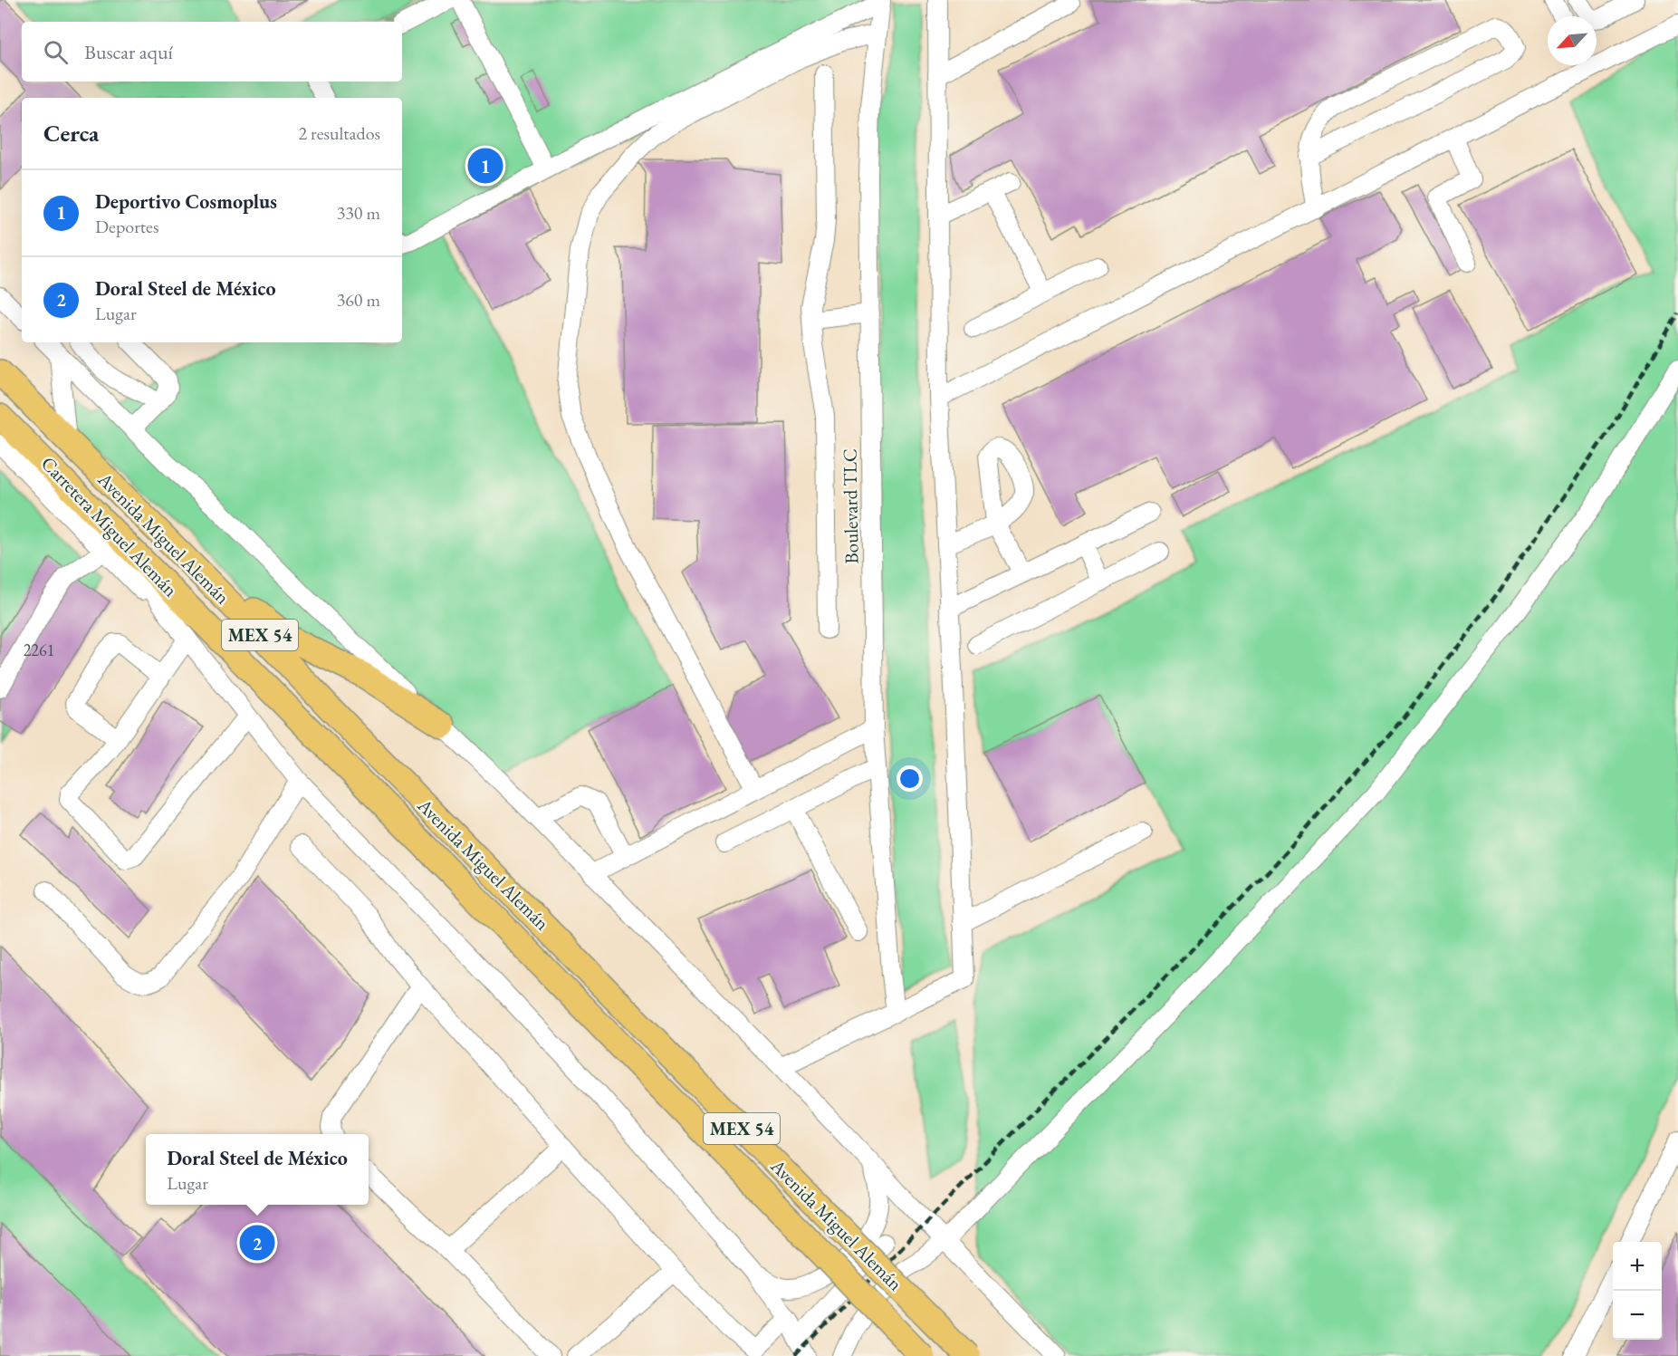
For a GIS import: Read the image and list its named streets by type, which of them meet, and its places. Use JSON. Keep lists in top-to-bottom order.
{
  "streets": {
    "highway": ["Avenida Miguel Alemán", "MEX 54"],
    "street": ["Boulevard TLC", "Carretera Miguel Alemán"]
  },
  "house_numbers": ["2261"],
  "north": "bottom left",
  "page": {
    "search": "Buscar aquí",
    "heading": ["Cerca", "2 resultados"],
    "pins": ["1", "2"],
    "list": [
      {
        "mark": "1",
        "name": "Deportivo Cosmoplus",
        "note": "Deportes",
        "value": "330 m"
      },
      {
        "mark": "2",
        "name": "Doral Steel de México",
        "note": "Lugar",
        "value": "360 m"
      }
    ],
    "popup": ["Doral Steel de México", "Lugar"],
    "map_buttons": ["+", "−"]
  }
}
